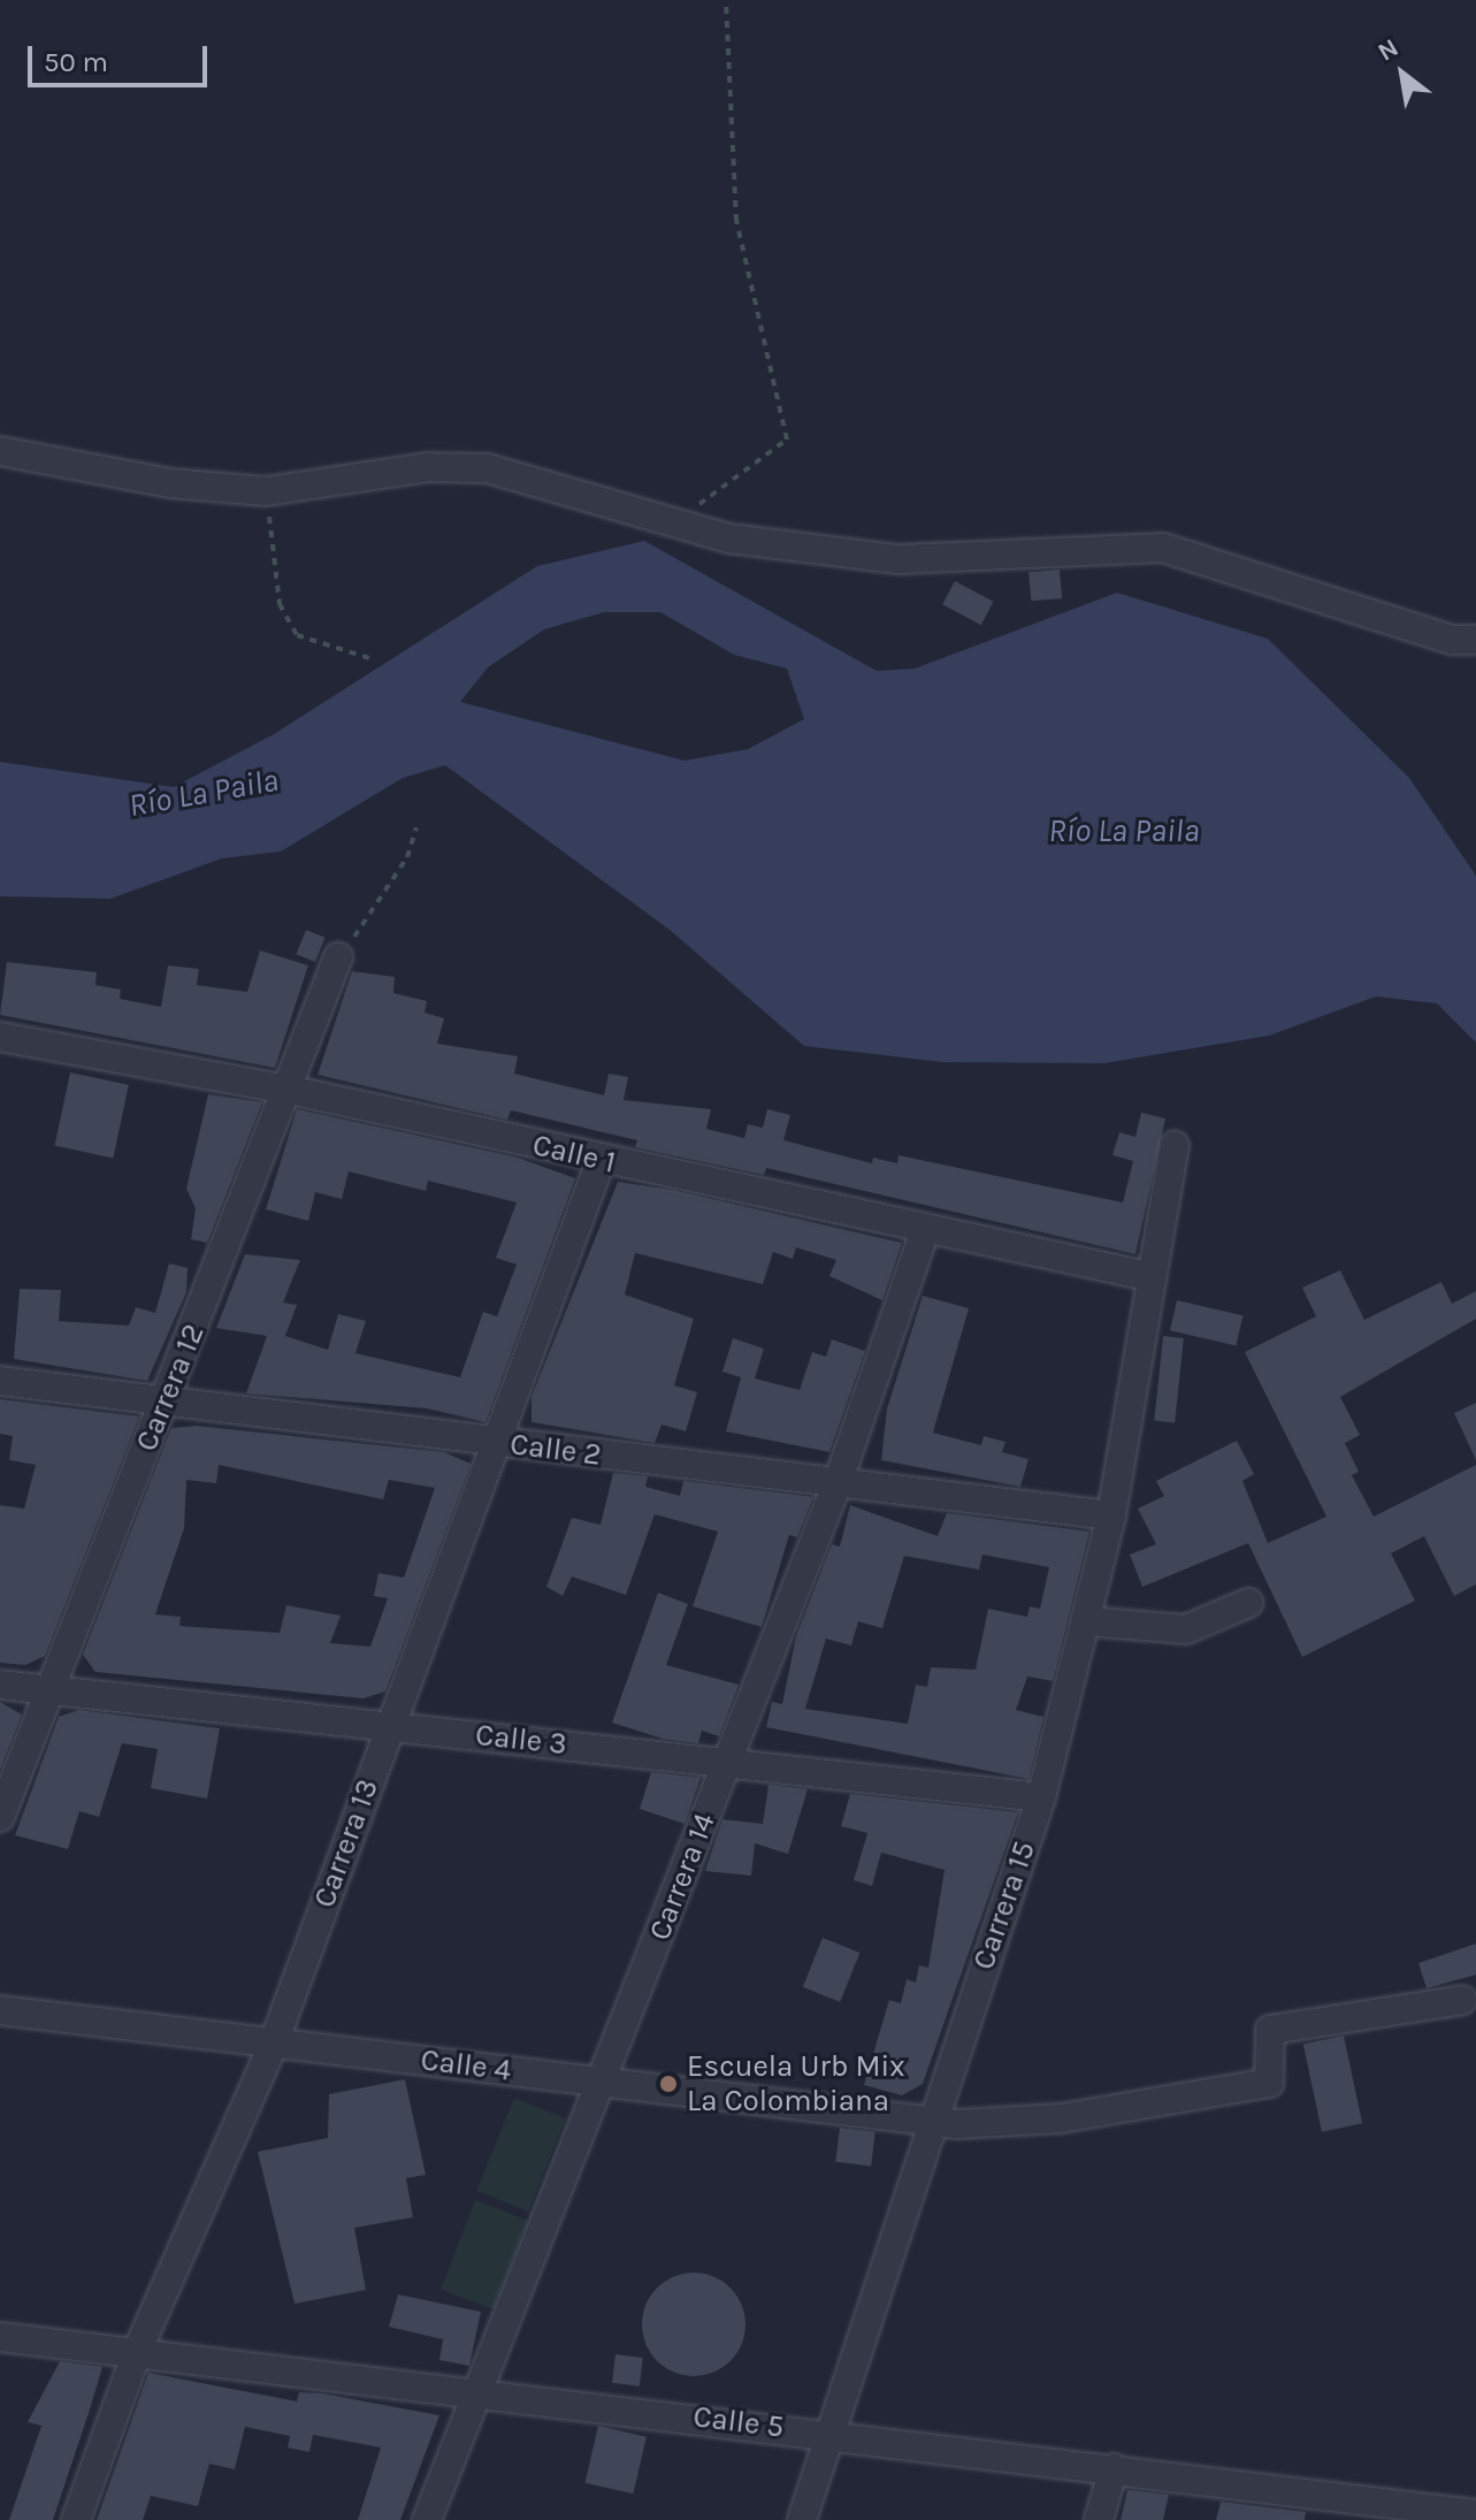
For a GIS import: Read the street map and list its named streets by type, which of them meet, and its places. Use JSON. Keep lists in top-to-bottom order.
{
  "streets": {
    "street": [
      "Calle 1",
      "Carrera 12",
      "Calle 2",
      "Calle 3",
      "Carrera 13",
      "Carrera 14",
      "Carrera 15",
      "Calle 4",
      "Calle 5"
    ]
  },
  "crossings": [
    ["Calle 1", "Carrera 12"],
    ["Calle 1", "Carrera 13"],
    ["Calle 1", "Carrera 14"],
    ["Calle 1", "Carrera 15"],
    ["Carrera 12", "Calle 2"],
    ["Carrera 12", "Calle 3"],
    ["Calle 2", "Carrera 13"],
    ["Calle 2", "Carrera 14"],
    ["Calle 2", "Carrera 15"],
    ["Calle 3", "Carrera 13"],
    ["Calle 3", "Carrera 14"],
    ["Calle 3", "Carrera 15"],
    ["Carrera 13", "Calle 4"],
    ["Carrera 13", "Calle 5"],
    ["Carrera 14", "Calle 4"],
    ["Carrera 14", "Calle 5"],
    ["Carrera 15", "Calle 4"],
    ["Carrera 15", "Calle 5"]
  ],
  "water": ["Río La Paila"],
  "places": ["Escuela Urb Mix La Colombiana"],
  "scale_bar": "50 m",
  "north": "top left"
}
